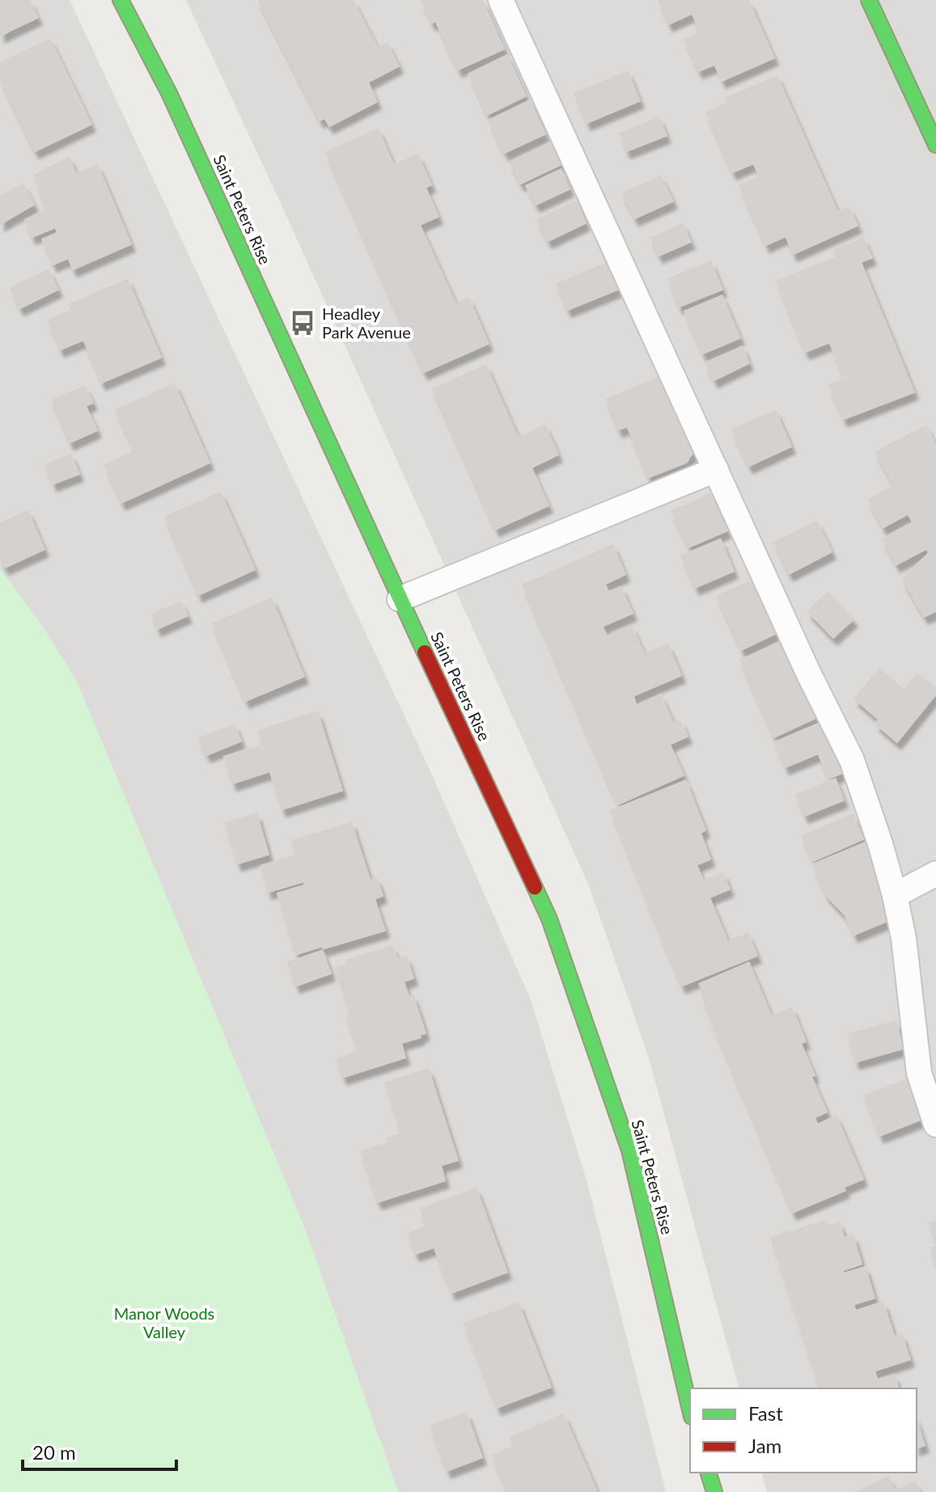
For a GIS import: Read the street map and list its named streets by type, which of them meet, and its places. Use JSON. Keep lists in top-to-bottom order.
{
  "streets": {
    "street": ["Saint Peters Rise"]
  },
  "parks": ["Manor Woods Valley"],
  "places": {
    "bus stop": ["Headley Park Avenue"]
  },
  "legend": ["Fast", "Jam"],
  "scale_bar": "20 m"
}
